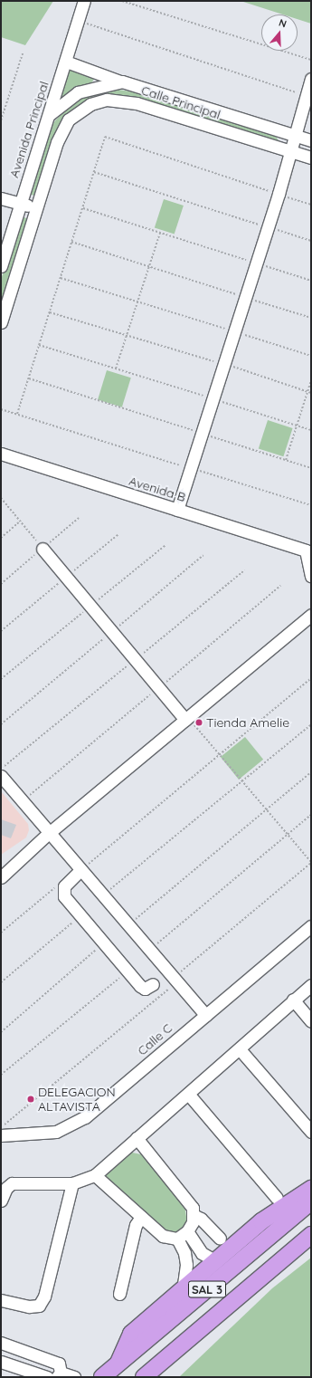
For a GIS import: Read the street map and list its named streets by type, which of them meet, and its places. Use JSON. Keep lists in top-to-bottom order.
{
  "streets": {
    "highway": ["SAL 3"],
    "street": [
      "Calle Principal",
      "Avenida Principal",
      "Avenida B",
      "Calle C"
    ]
  },
  "crossings": [
    ["Calle Principal", "Avenida Principal"]
  ],
  "places": ["Tienda Amelie", "DELEGACION ALTAVISTA"],
  "north": "top"
}
